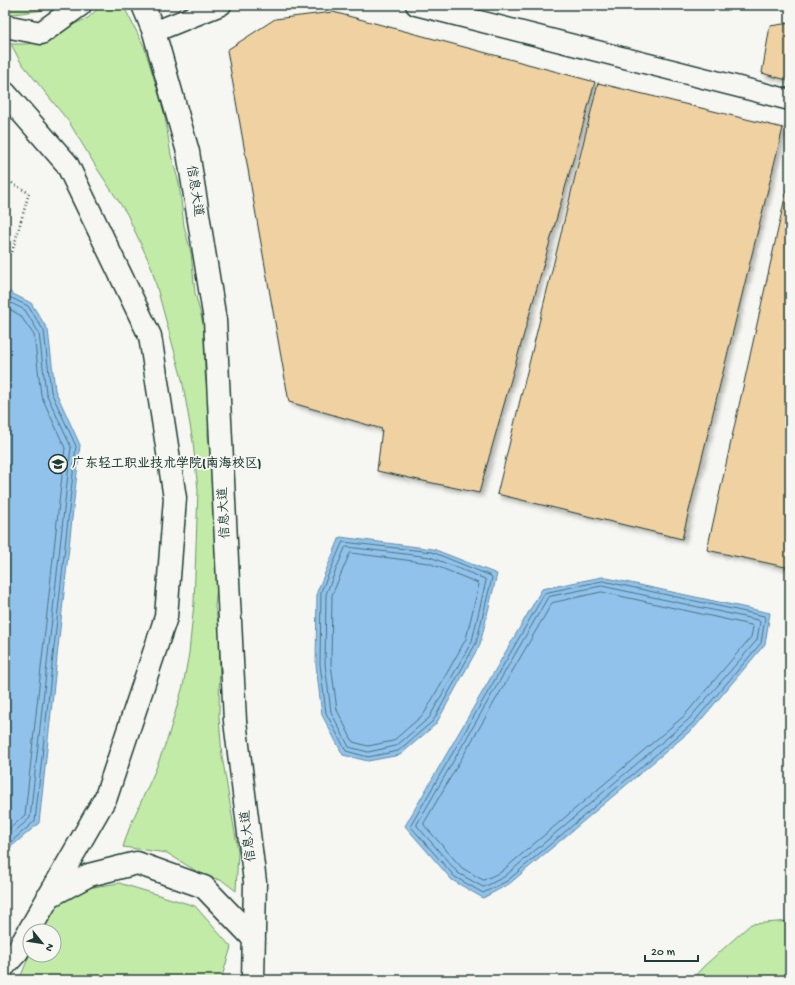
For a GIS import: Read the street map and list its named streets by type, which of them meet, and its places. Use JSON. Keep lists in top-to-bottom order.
{
  "streets": {
    "main road": ["信息大道"]
  },
  "places": {
    "school or university": ["广东轻工职业技术学院(南海校区)"]
  },
  "scale_bar": "20 m",
  "north": "bottom right"
}
